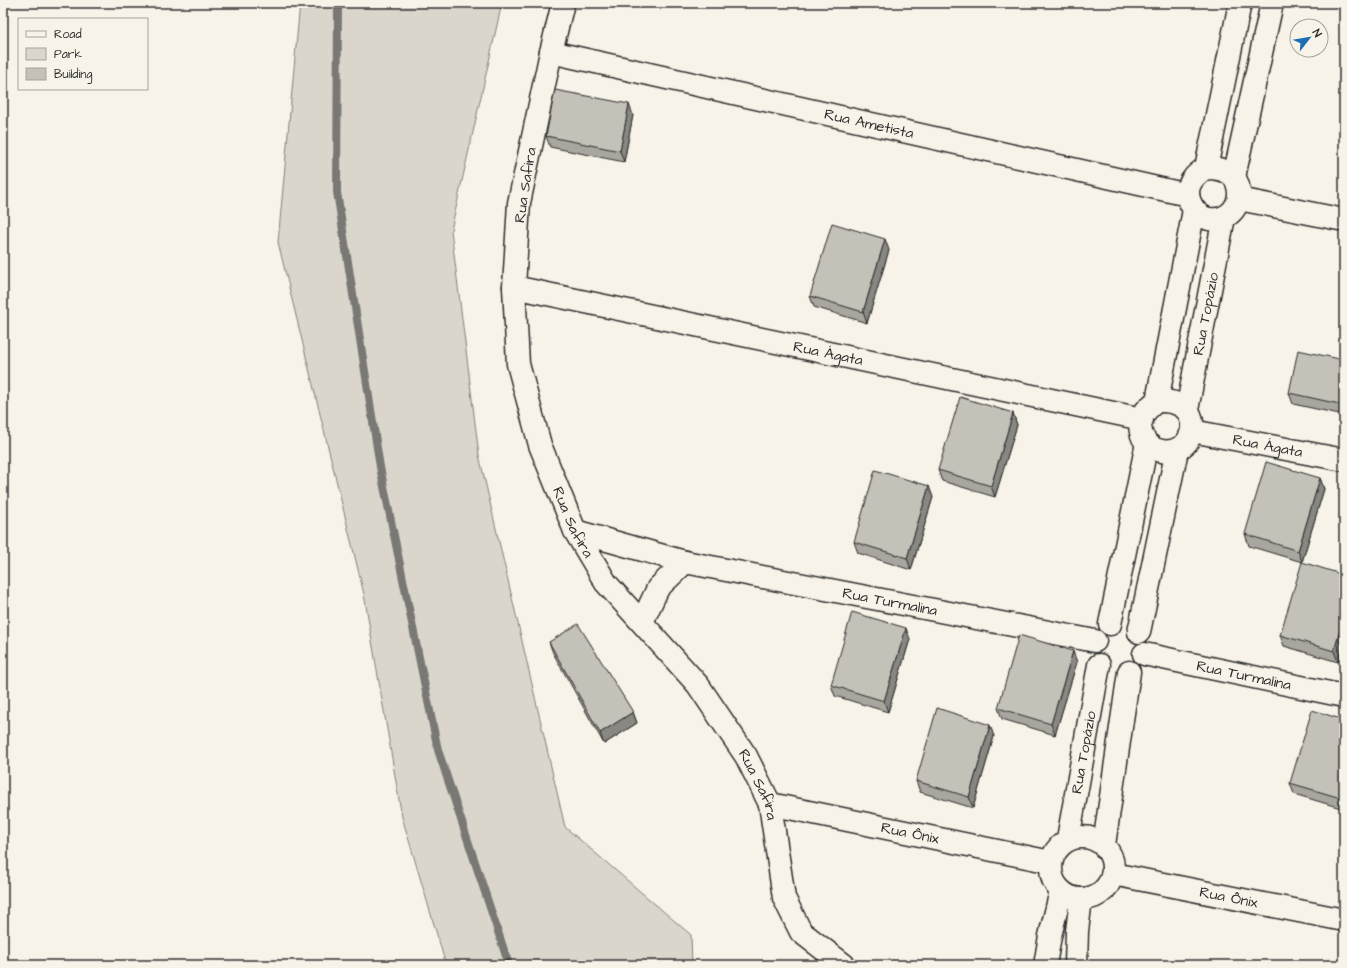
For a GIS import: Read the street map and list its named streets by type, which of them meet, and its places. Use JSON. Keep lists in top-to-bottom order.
{
  "streets": {
    "street": [
      "Rua Ametista",
      "Rua Safira",
      "Rua Topázio",
      "Rua Ágata",
      "Rua Turmalina",
      "Rua Ônix"
    ]
  },
  "crossings": [
    ["Rua Ametista", "Rua Safira"],
    ["Rua Ametista", "Rua Topázio"],
    ["Rua Safira", "Rua Ágata"],
    ["Rua Safira", "Rua Turmalina"],
    ["Rua Safira", "Rua Ônix"],
    ["Rua Topázio", "Rua Ágata"],
    ["Rua Topázio", "Rua Turmalina"],
    ["Rua Topázio", "Rua Ônix"]
  ],
  "legend": ["Road", "Park", "Building"],
  "north": "top right"
}
